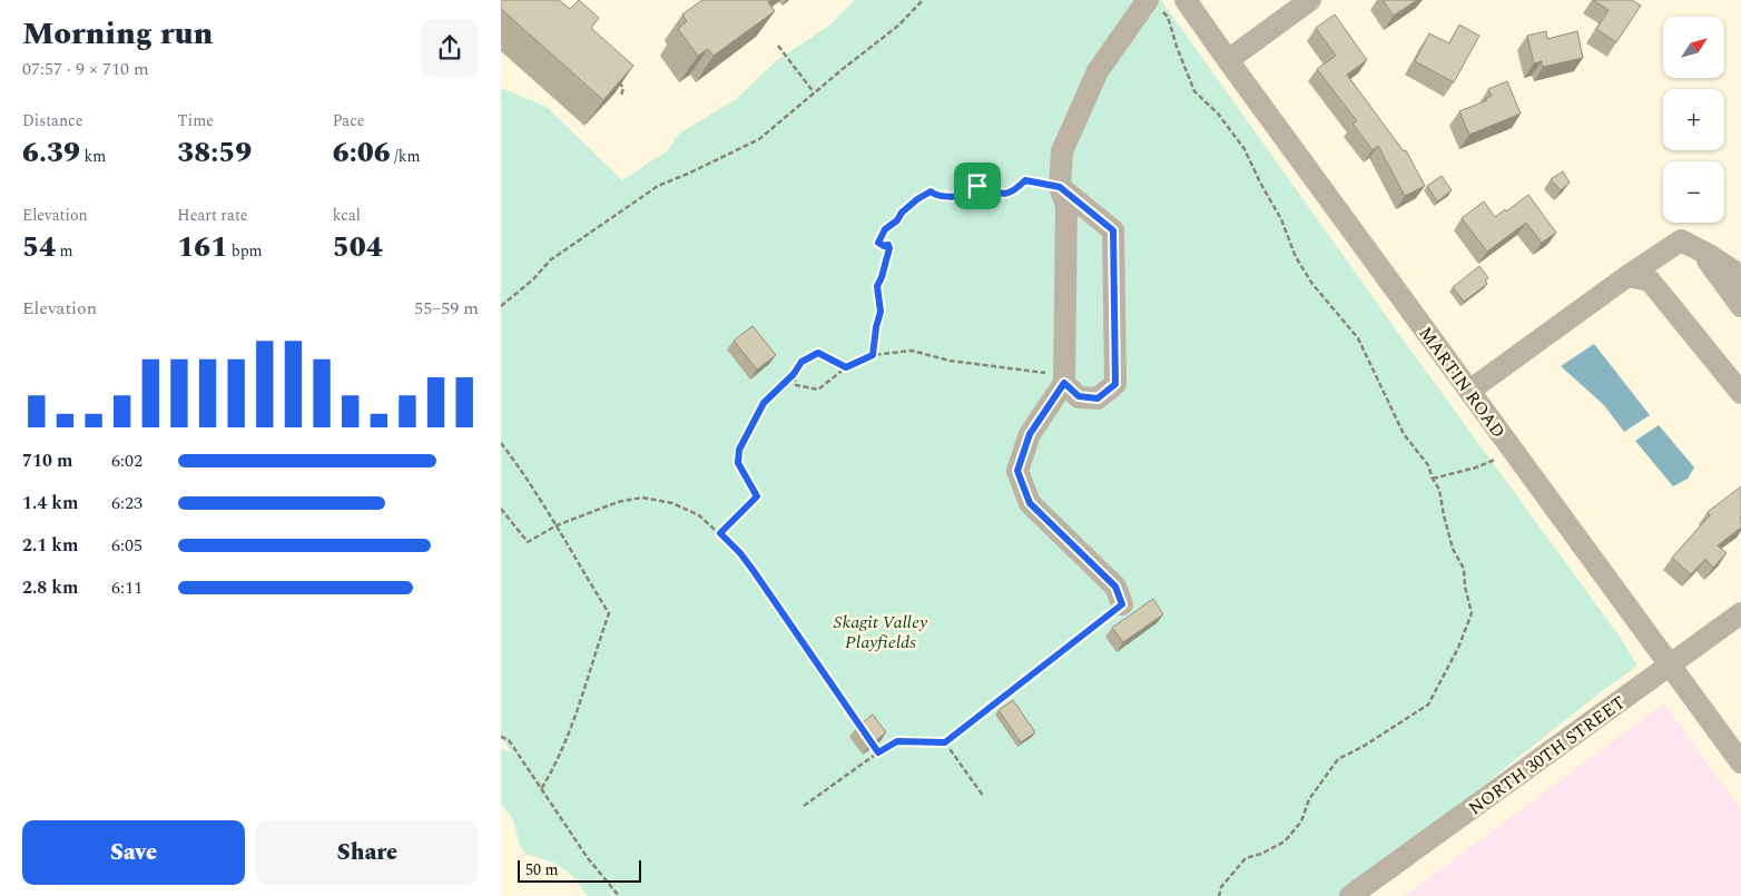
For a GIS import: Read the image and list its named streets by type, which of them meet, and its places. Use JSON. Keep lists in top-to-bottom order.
{
  "streets": {
    "street": ["MARTIN ROAD", "NORTH 30TH STREET"]
  },
  "crossings": [
    ["MARTIN ROAD", "NORTH 30TH STREET"]
  ],
  "parks": ["Skagit Valley Playfields"],
  "scale_bar": "50 m",
  "north": "top right",
  "page": {
    "heading": ["Morning run", "07:57 · 9 × 710 m"],
    "map_buttons": ["+", "−"],
    "stats": [
      ["Distance", "6.39 km"],
      ["Time", "38:59"],
      ["Pace", "6:06 /km"],
      ["Elevation", "54 m"],
      ["Heart rate", "161 bpm"],
      ["kcal", "504"]
    ],
    "chart": ["Elevation", "55–59 m"],
    "list": [
      {
        "name": "710 m",
        "note": "6:02"
      },
      {
        "name": "1.4 km",
        "note": "6:23"
      },
      {
        "name": "2.1 km",
        "note": "6:05"
      },
      {
        "name": "2.8 km",
        "note": "6:11"
      }
    ],
    "buttons": ["Save", "Share"],
    "scale": "50 m"
  }
}
